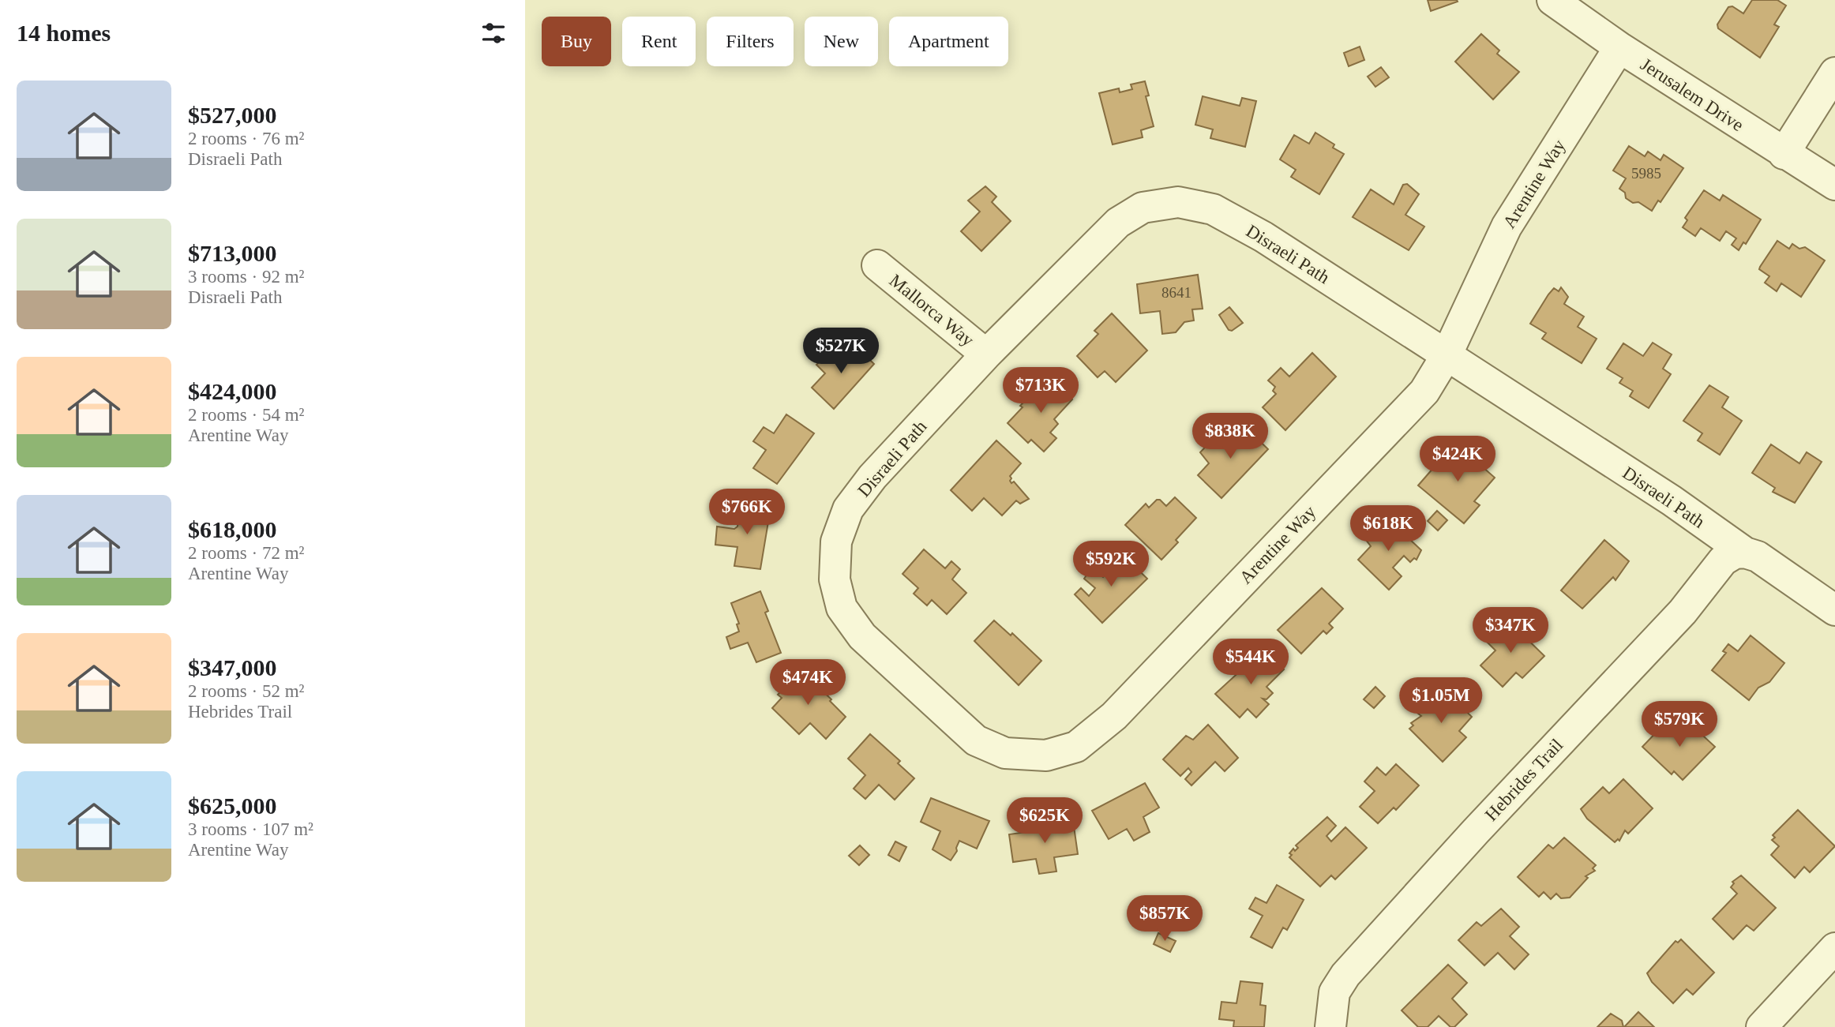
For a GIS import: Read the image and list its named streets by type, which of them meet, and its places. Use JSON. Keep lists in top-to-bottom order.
{
  "streets": {
    "street": [
      "Jerusalem Drive",
      "Arentine Way",
      "Disraeli Path",
      "Mallorca Way",
      "Hebrides Trail"
    ]
  },
  "crossings": [
    ["Jerusalem Drive", "Arentine Way"],
    ["Arentine Way", "Disraeli Path"],
    ["Disraeli Path", "Mallorca Way"],
    ["Disraeli Path", "Hebrides Trail"]
  ],
  "house_numbers": ["5985", "8641"],
  "page": {
    "heading": "14 homes",
    "chip": [
      "Buy",
      "Rent",
      "Filters",
      "New",
      "Apartment"
    ],
    "list": [
      {
        "name": "$527,000",
        "note": "2 rooms · 76 m² · Disraeli Path"
      },
      {
        "name": "$713,000",
        "note": "3 rooms · 92 m² · Disraeli Path"
      },
      {
        "name": "$424,000",
        "note": "2 rooms · 54 m² · Arentine Way"
      },
      {
        "name": "$618,000",
        "note": "2 rooms · 72 m² · Arentine Way"
      },
      {
        "name": "$347,000",
        "note": "2 rooms · 52 m² · Hebrides Trail"
      },
      {
        "name": "$625,000",
        "note": "3 rooms · 107 m² · Arentine Way"
      }
    ],
    "price": [
      "$527K",
      "$713K",
      "$838K",
      "$424K",
      "$766K",
      "$618K",
      "$592K",
      "$347K",
      "$544K",
      "$474K",
      "$1.05M",
      "$579K",
      "$625K",
      "$857K"
    ]
  }
}
